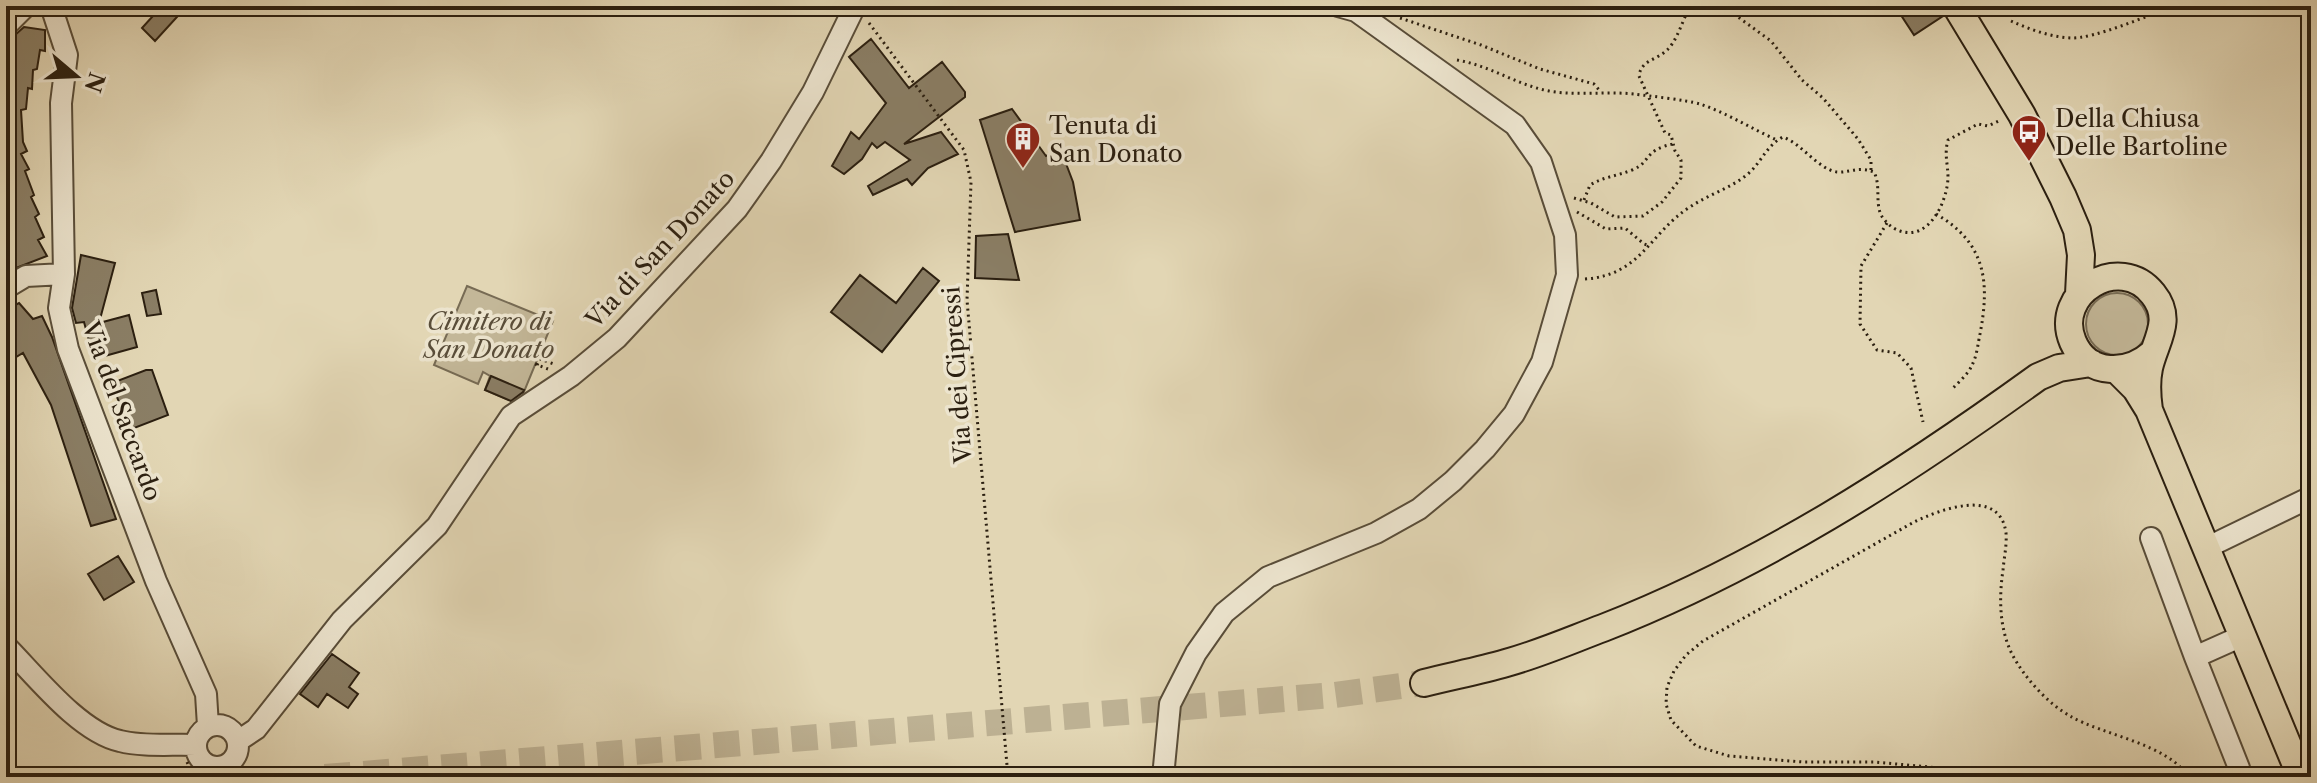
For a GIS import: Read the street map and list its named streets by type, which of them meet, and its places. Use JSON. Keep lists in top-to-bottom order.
{
  "streets": {
    "street": ["Via di San Donato", "Via del Saccardo"],
    "path": ["Via dei Cipressi"]
  },
  "crossings": [
    ["Via di San Donato", "Via dei Cipressi"],
    ["Via di San Donato", "Via del Saccardo"]
  ],
  "parks": ["Cimitero di San Donato"],
  "places": {
    "bus stop": ["Della Chiusa Delle Bartoline"],
    "building": ["Tenuta di San Donato"]
  },
  "north": "right"
}
